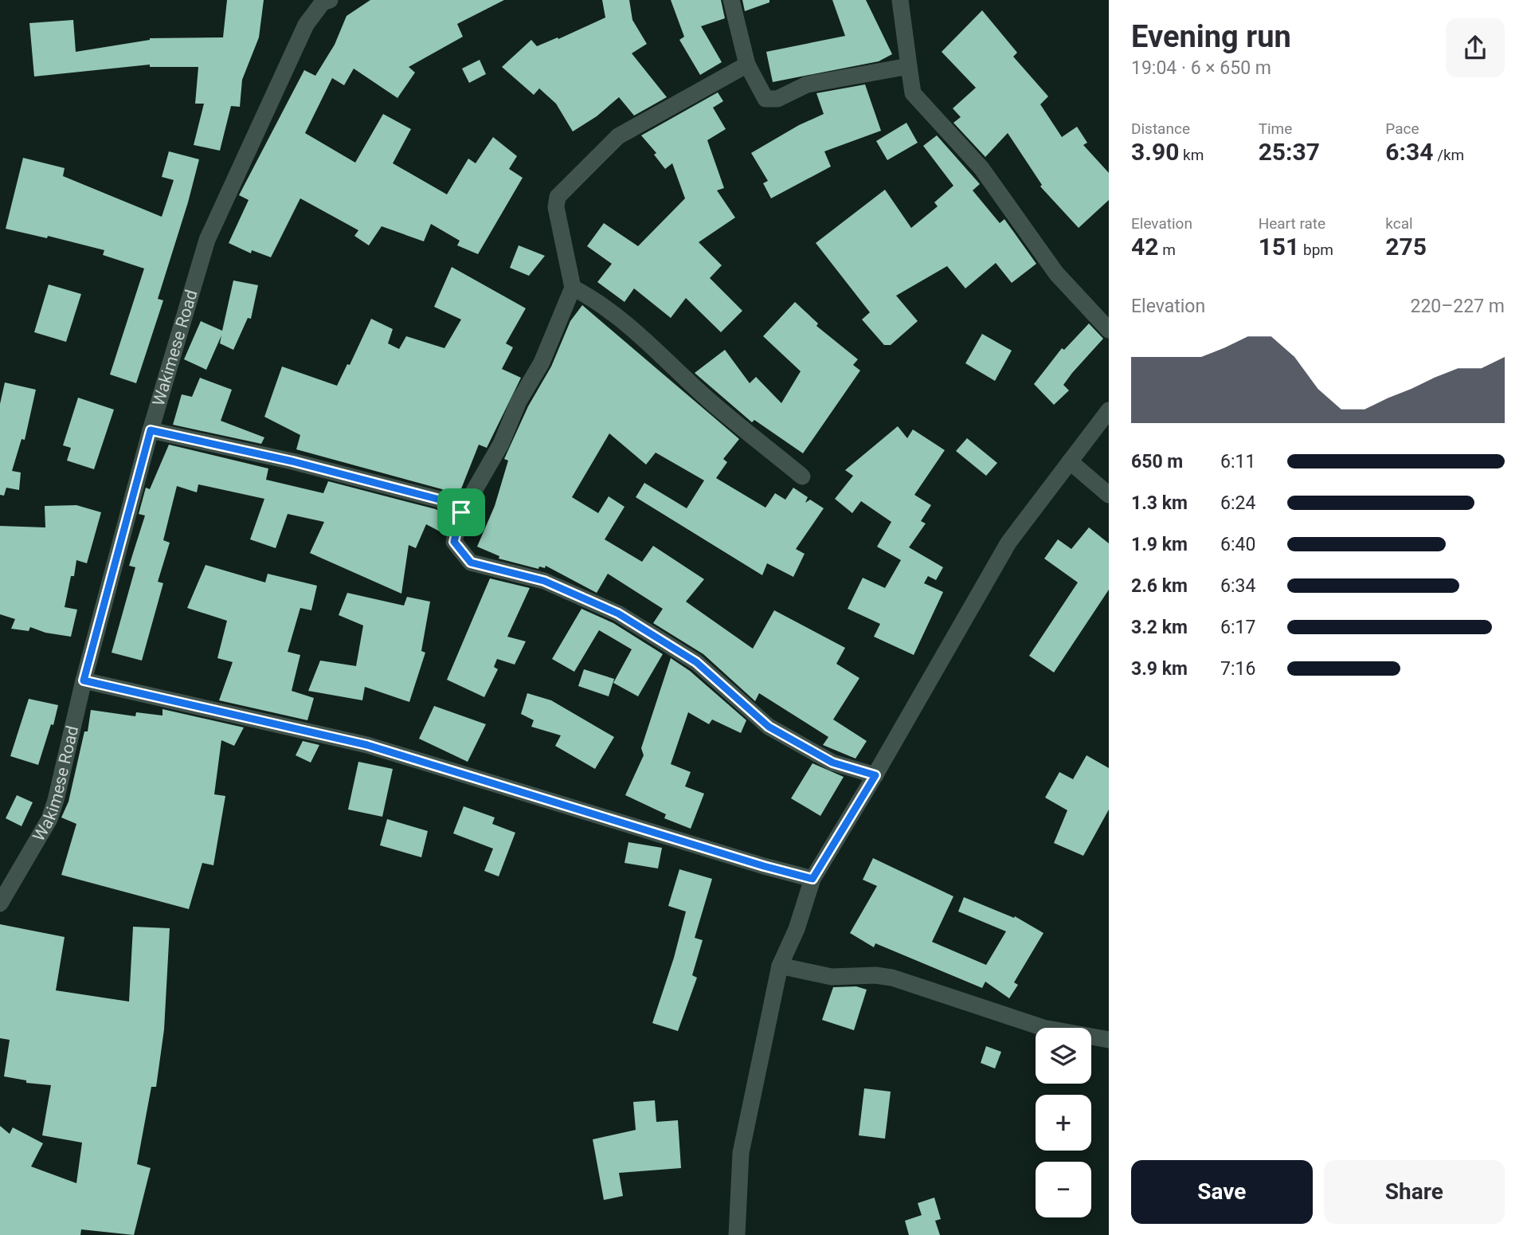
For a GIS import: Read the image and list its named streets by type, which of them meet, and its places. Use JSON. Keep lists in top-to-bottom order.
{
  "streets": {
    "street": ["Wakimese Road"]
  },
  "page": {
    "heading": ["Evening run", "19:04 · 6 × 650 m"],
    "stats": [
      ["Distance", "3.90 km"],
      ["Time", "25:37"],
      ["Pace", "6:34 /km"],
      ["Elevation", "42 m"],
      ["Heart rate", "151 bpm"],
      ["kcal", "275"]
    ],
    "chart": ["Elevation", "220–227 m"],
    "list": [
      {
        "name": "650 m",
        "note": "6:11"
      },
      {
        "name": "1.3 km",
        "note": "6:24"
      },
      {
        "name": "1.9 km",
        "note": "6:40"
      },
      {
        "name": "2.6 km",
        "note": "6:34"
      },
      {
        "name": "3.2 km",
        "note": "6:17"
      },
      {
        "name": "3.9 km",
        "note": "7:16"
      }
    ],
    "map_buttons": ["+", "−"],
    "buttons": ["Save", "Share"]
  }
}
